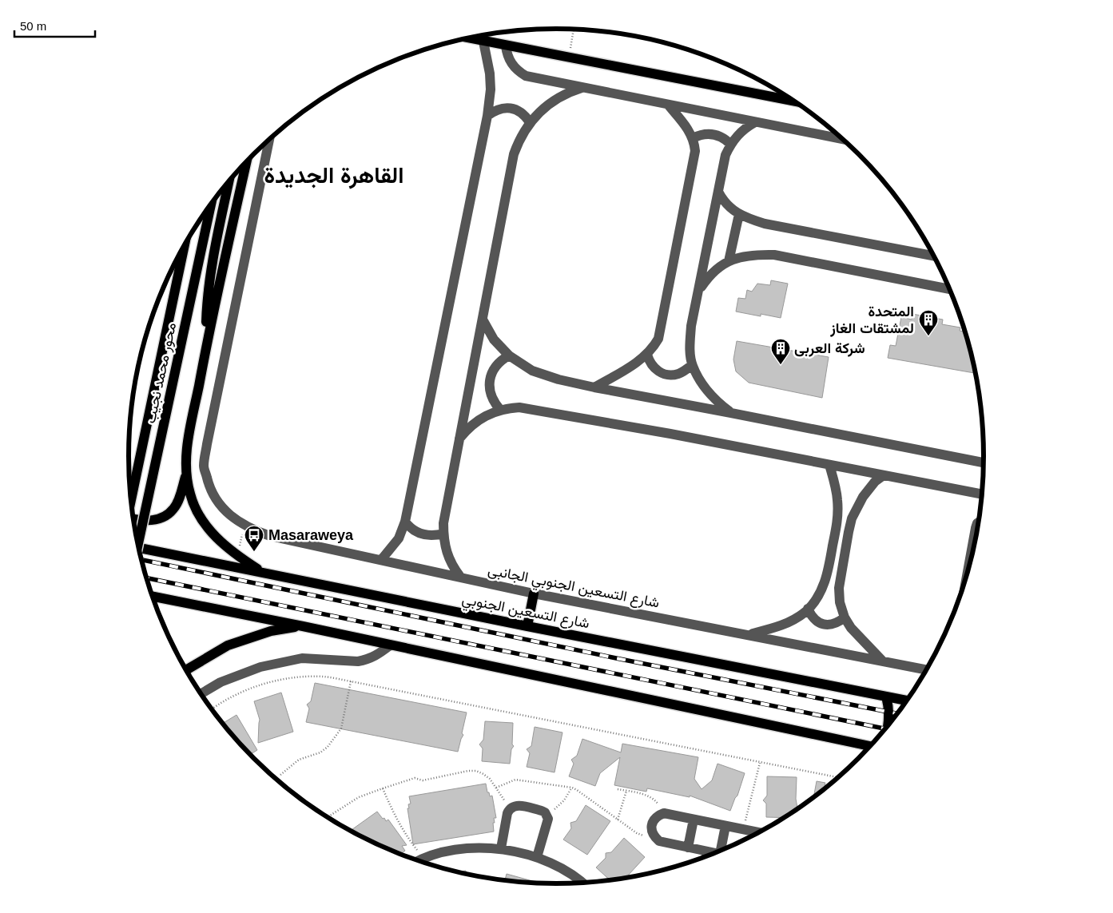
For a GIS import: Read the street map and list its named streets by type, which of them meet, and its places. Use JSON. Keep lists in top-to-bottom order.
{
  "streets": {
    "main road": ["محور محمد نجيب", "شارع التسعين الجنوبي"],
    "street": ["شارع التسعين الجنوبي الجانبى"]
  },
  "districts": ["القاهرة الجديدة"],
  "places": {
    "building": ["المتحدة لمشتقات الغاز", "شركة العربى"],
    "bus stop": ["Masaraweya"]
  },
  "scale_bar": "50 m"
}
